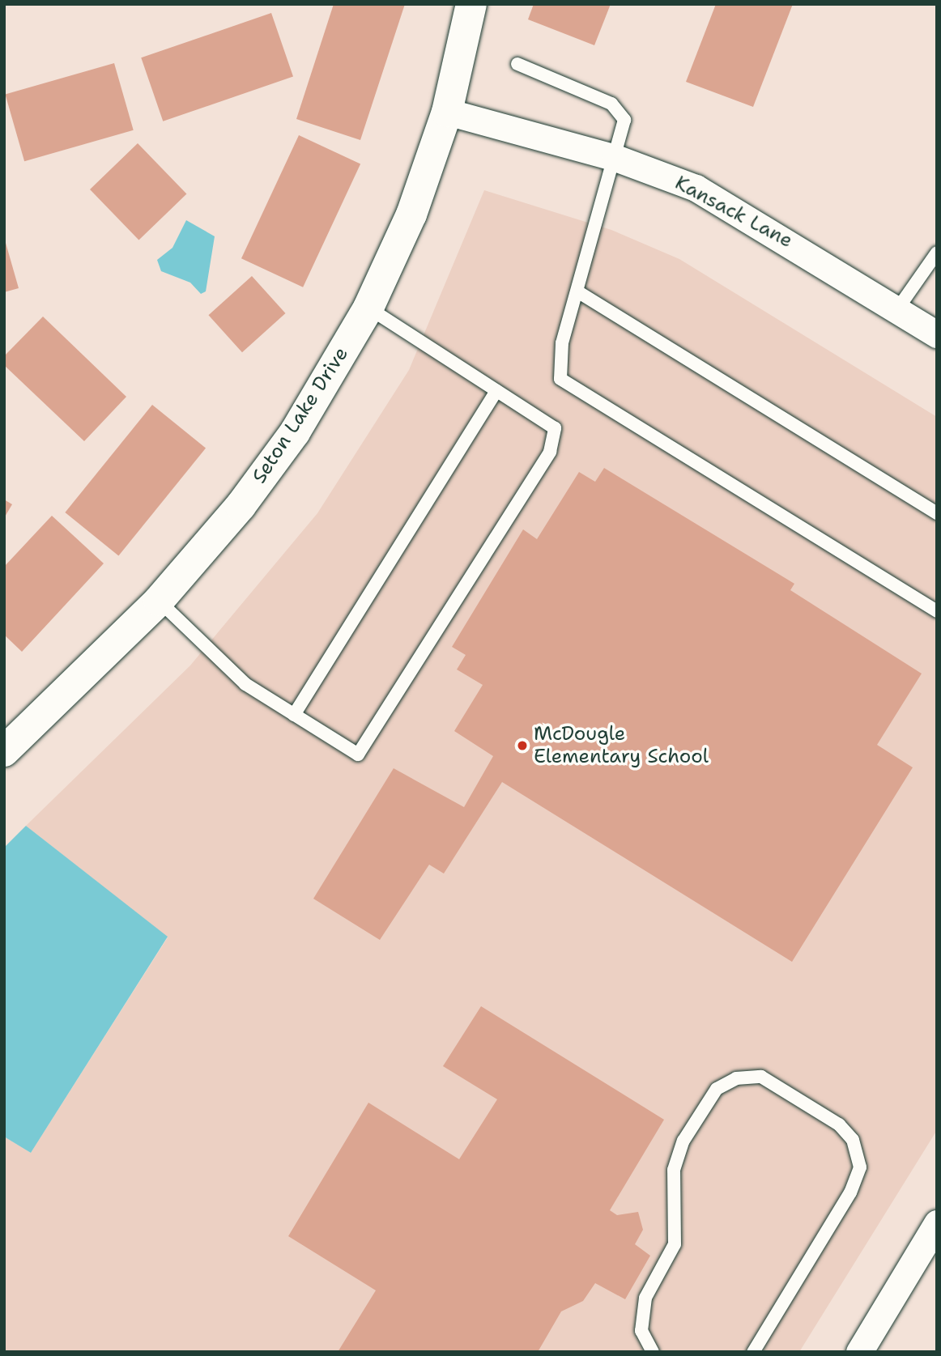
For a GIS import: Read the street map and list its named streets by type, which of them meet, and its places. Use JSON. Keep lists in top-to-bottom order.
{
  "streets": {
    "street": ["Kansack Lane", "Seton Lake Drive"]
  },
  "crossings": [
    ["Kansack Lane", "Seton Lake Drive"]
  ],
  "places": ["McDougle Elementary School"]
}
